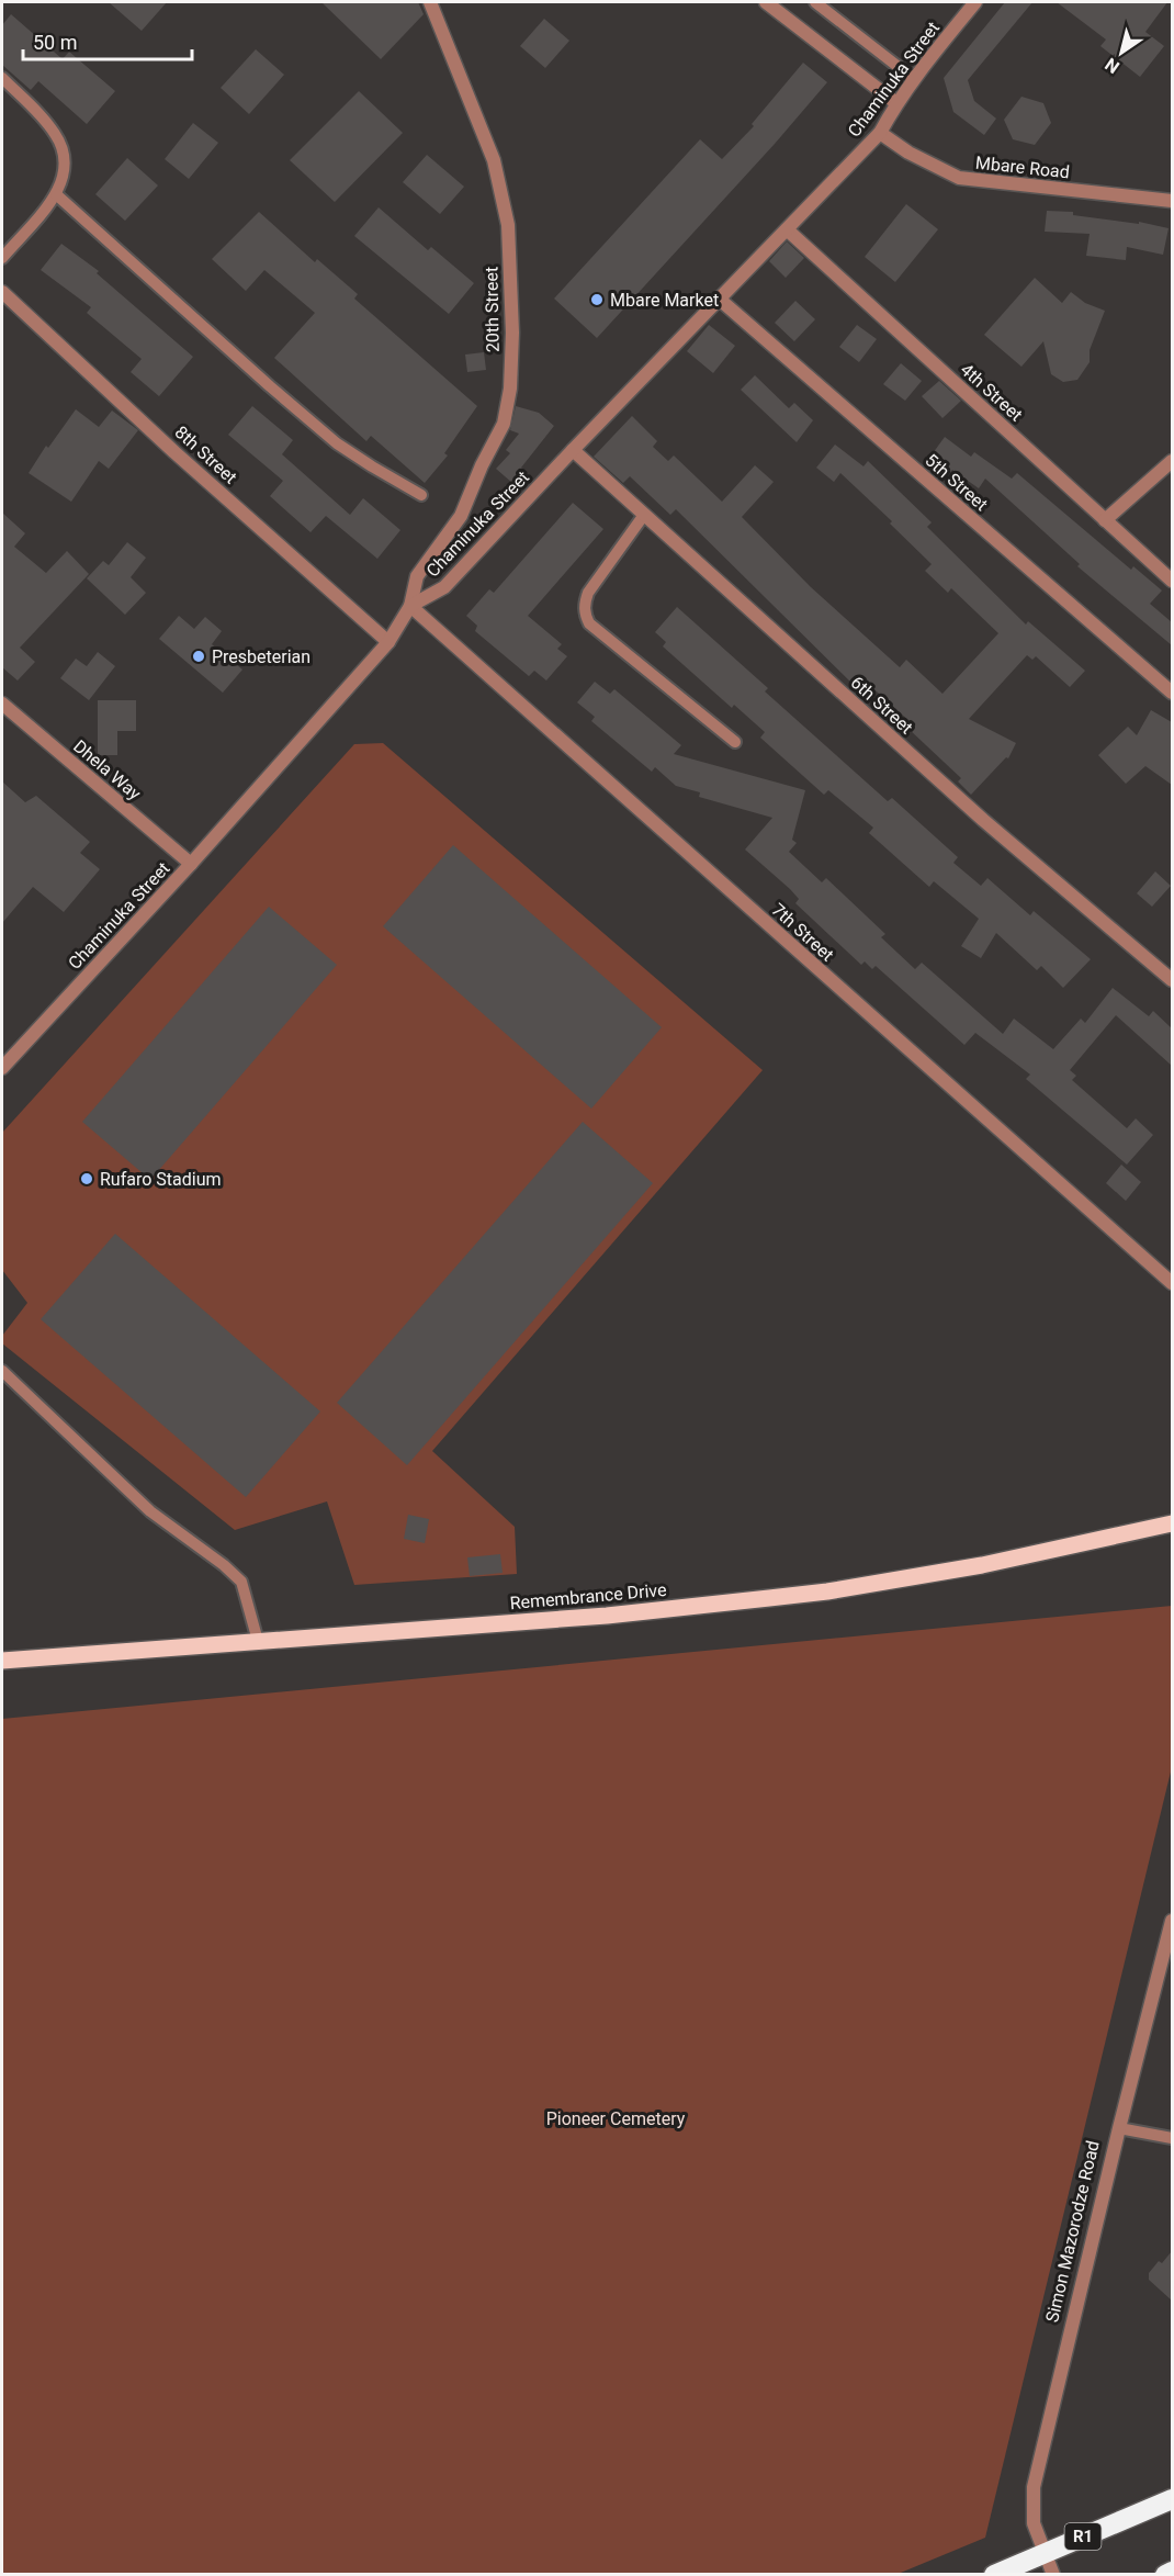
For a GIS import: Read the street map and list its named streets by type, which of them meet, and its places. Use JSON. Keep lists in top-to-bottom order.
{
  "streets": {
    "highway": ["R1"],
    "main road": ["Remembrance Drive"],
    "street": [
      "Chaminuka Street",
      "Mbare Road",
      "20th Street",
      "4th Street",
      "8th Street",
      "5th Street",
      "6th Street",
      "Dhela Way",
      "7th Street",
      "Simon Mazorodze Road"
    ]
  },
  "crossings": [
    ["Chaminuka Street", "Mbare Road"],
    ["Chaminuka Street", "20th Street"],
    ["Chaminuka Street", "4th Street"],
    ["Chaminuka Street", "8th Street"],
    ["Chaminuka Street", "5th Street"],
    ["Chaminuka Street", "6th Street"],
    ["Chaminuka Street", "Dhela Way"],
    ["Chaminuka Street", "7th Street"],
    ["20th Street", "7th Street"],
    ["Simon Mazorodze Road", "R1"]
  ],
  "parks": ["Pioneer Cemetery"],
  "places": ["Mbare Market", "Presbeterian", "Rufaro Stadium"],
  "scale_bar": "50 m",
  "north": "bottom left"
}
